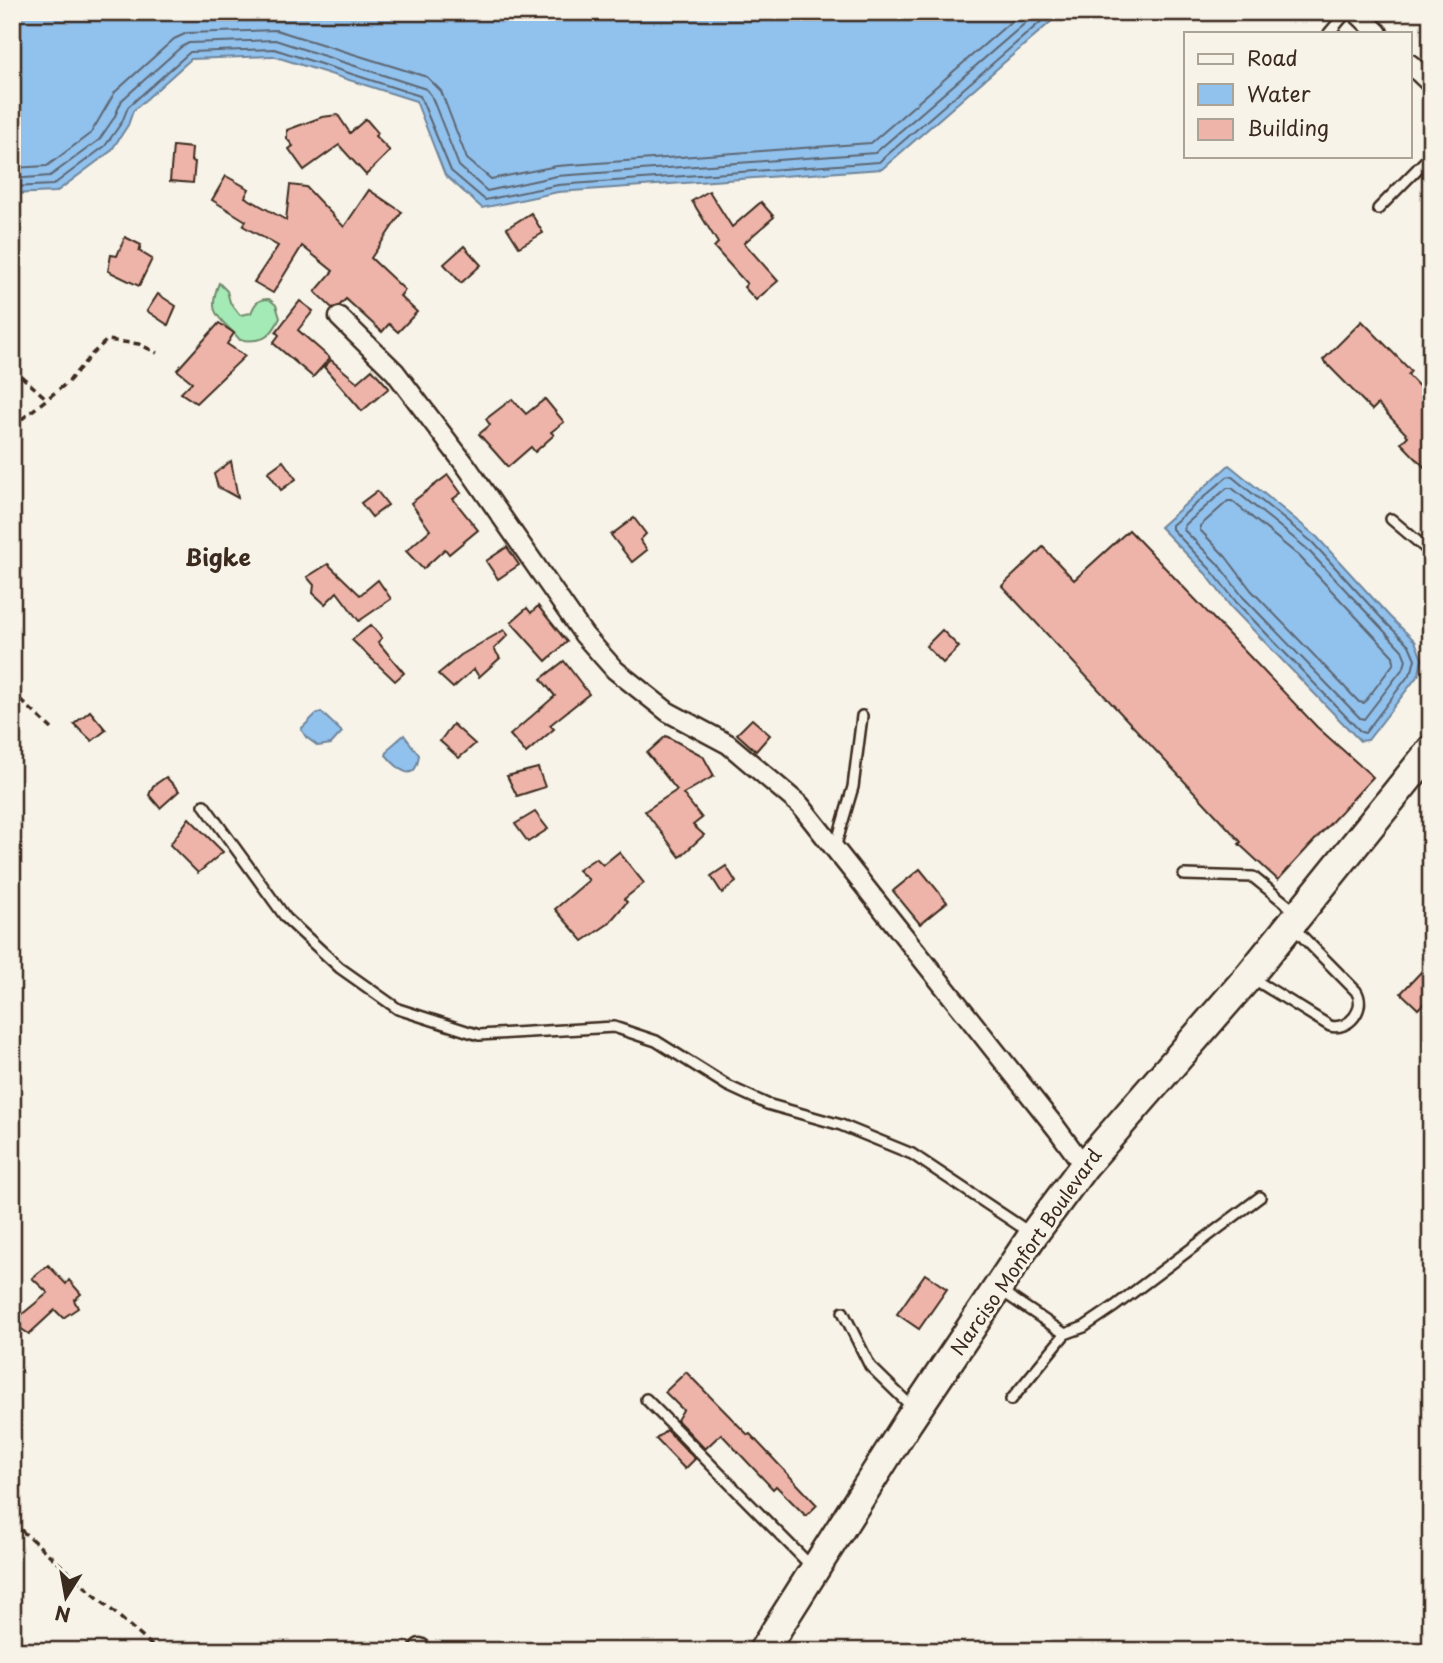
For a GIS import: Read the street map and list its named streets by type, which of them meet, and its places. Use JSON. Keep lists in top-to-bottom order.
{
  "streets": {
    "main road": ["Narciso Monfort Boulevard"]
  },
  "districts": ["Bigke"],
  "legend": ["Road", "Water", "Building"],
  "north": "bottom"
}
